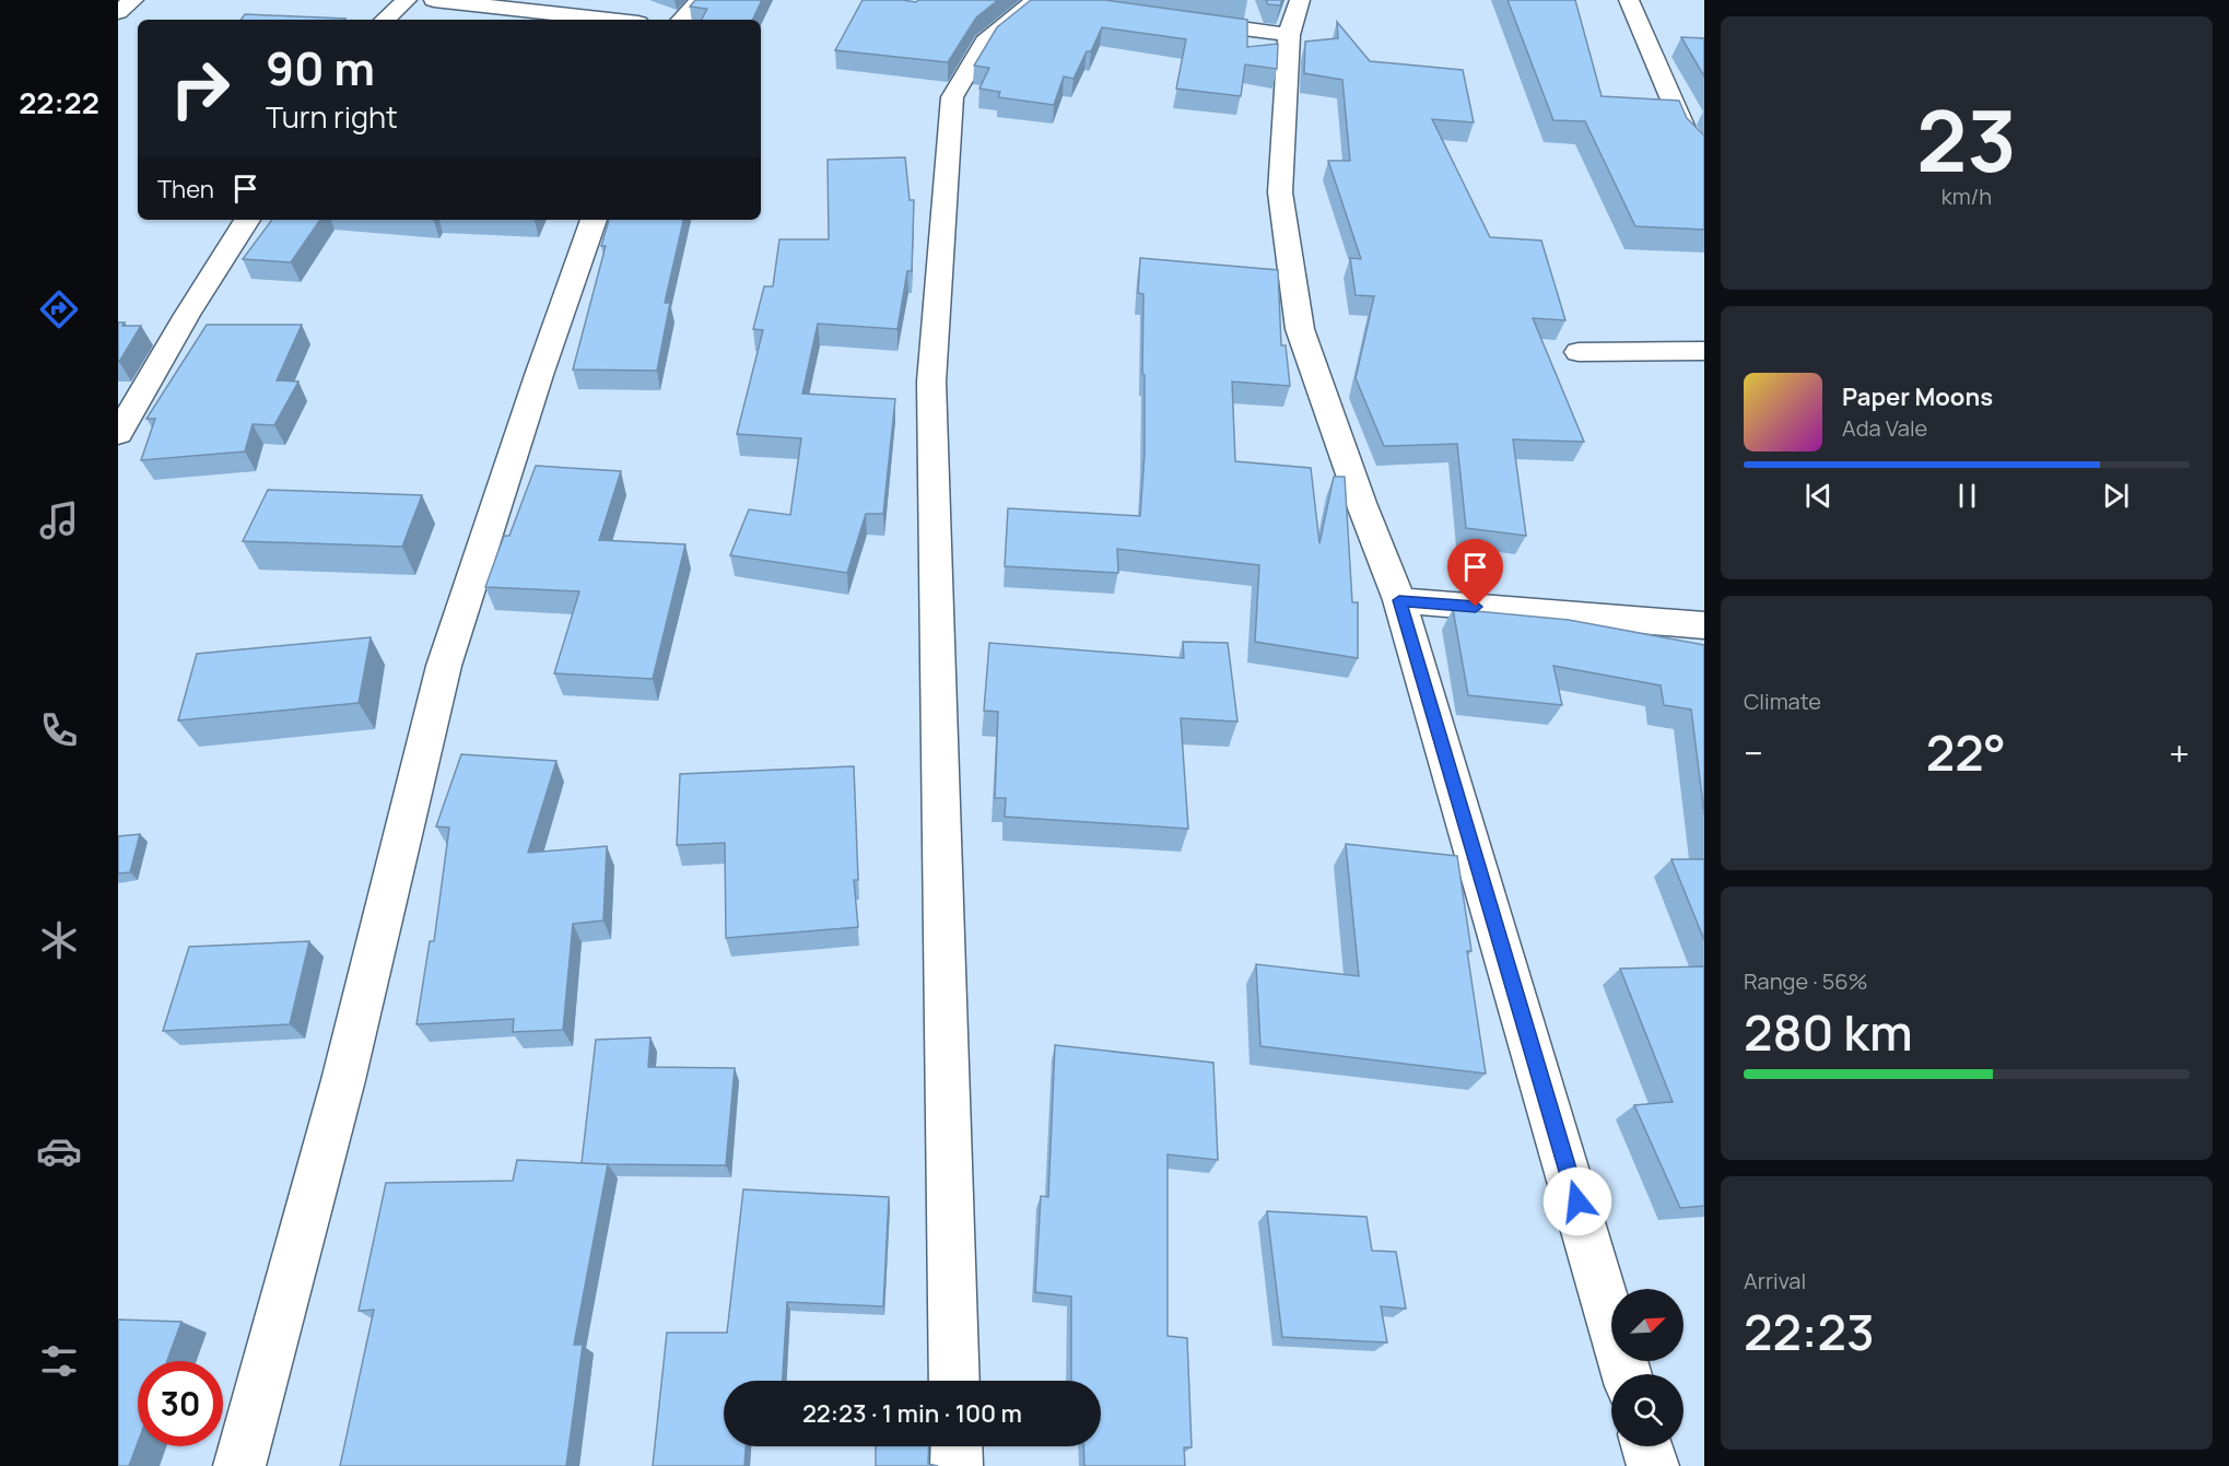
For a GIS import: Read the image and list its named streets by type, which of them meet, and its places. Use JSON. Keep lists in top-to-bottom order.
{
  "north": "top right",
  "page": {
    "tabs": "22:22",
    "tile": [
      ["23", "km/h"],
      "Climate",
      ["Range · 56%", "280 km"],
      ["Arrival", "22:23"]
    ],
    "turn": ["90 m", "Turn right"],
    "then": "Then",
    "song": ["Paper Moons", "Ada Vale"],
    "heat": ["−", "22°", "+"],
    "limit": "30",
    "trip": "22:23 · 1 min · 100 m"
  }
}
